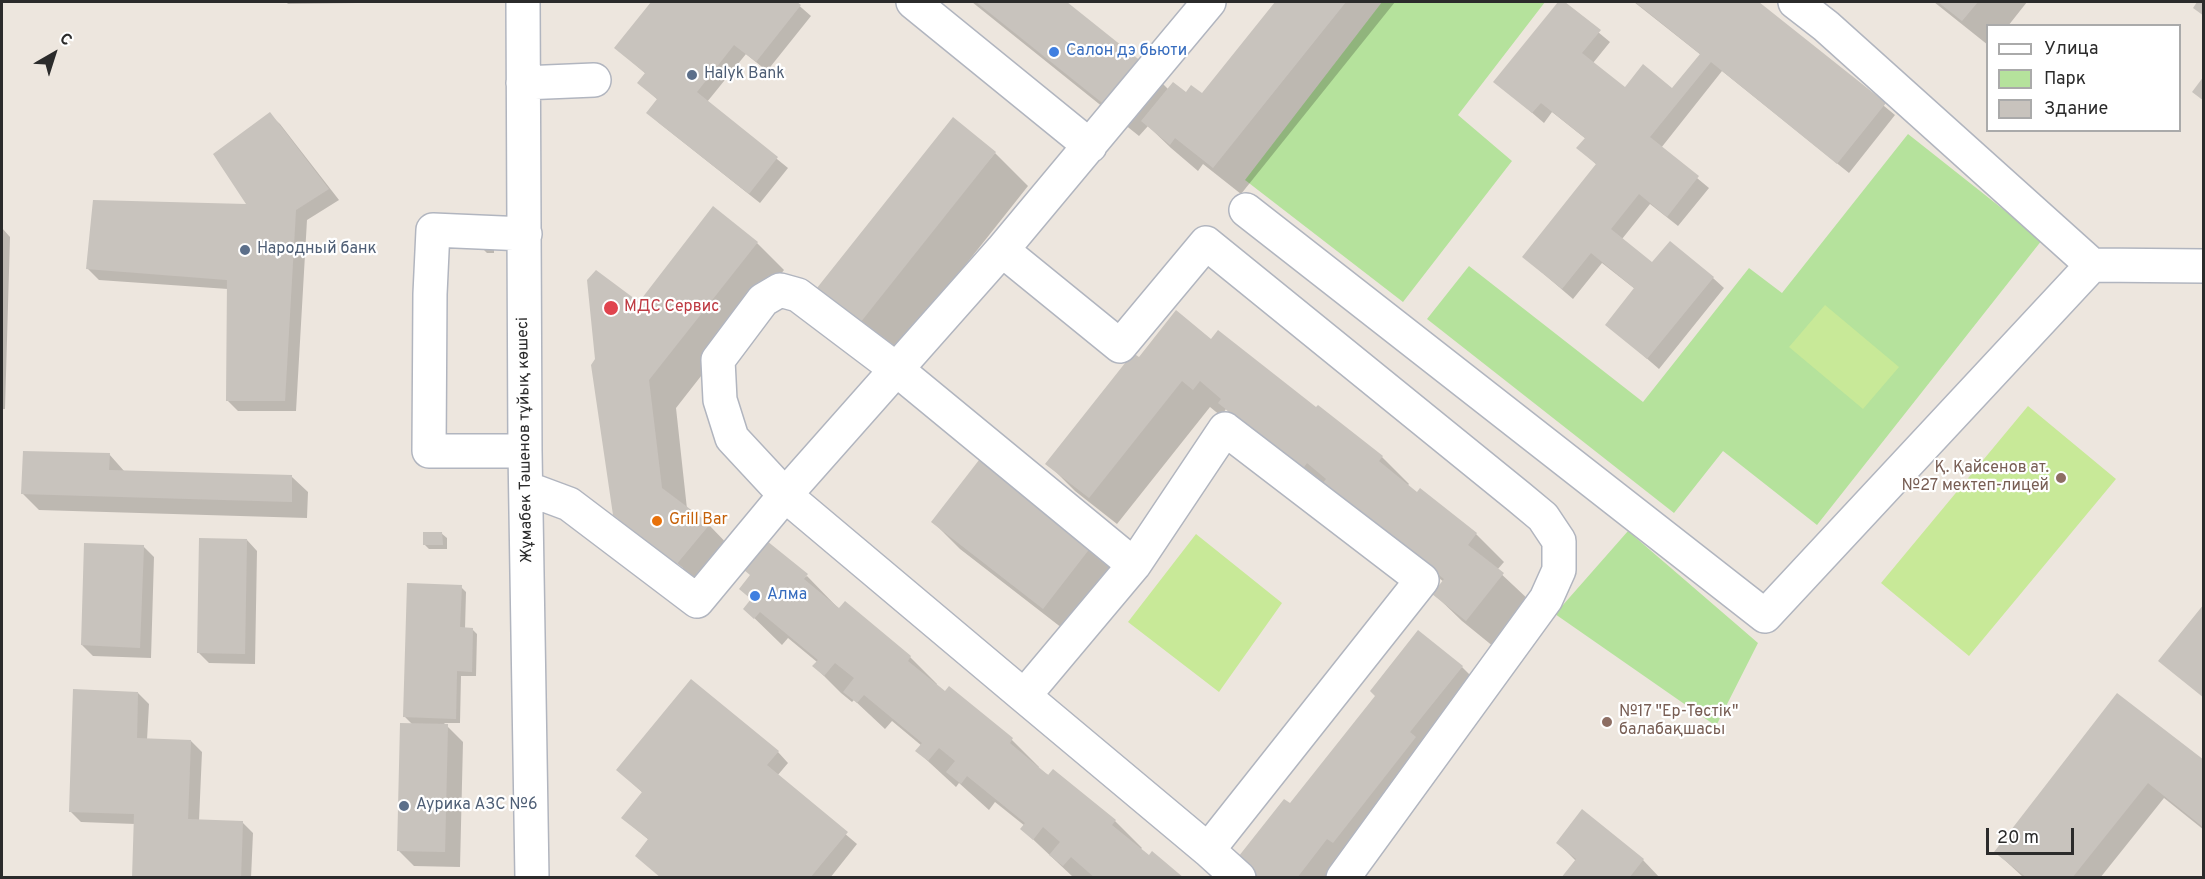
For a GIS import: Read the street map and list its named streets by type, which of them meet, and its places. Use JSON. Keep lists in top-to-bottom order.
{
  "streets": {
    "street": ["Жұмабек Тәшенов тұйық көшесі"]
  },
  "places": [
    "Салон дэ бьюти",
    "Halyk Bank",
    "Народный банк",
    "МДС Сервис",
    "Қ. Қайсенов ат. №27 мектеп-лицей",
    "Grill Bar",
    "Алма",
    "№17 \"Ер-Төстік\" балабақшасы",
    "Аурика АЗС №6"
  ],
  "legend": ["Улица", "Парк", "Здание"],
  "scale_bar": "20 m",
  "north": "top right"
}
